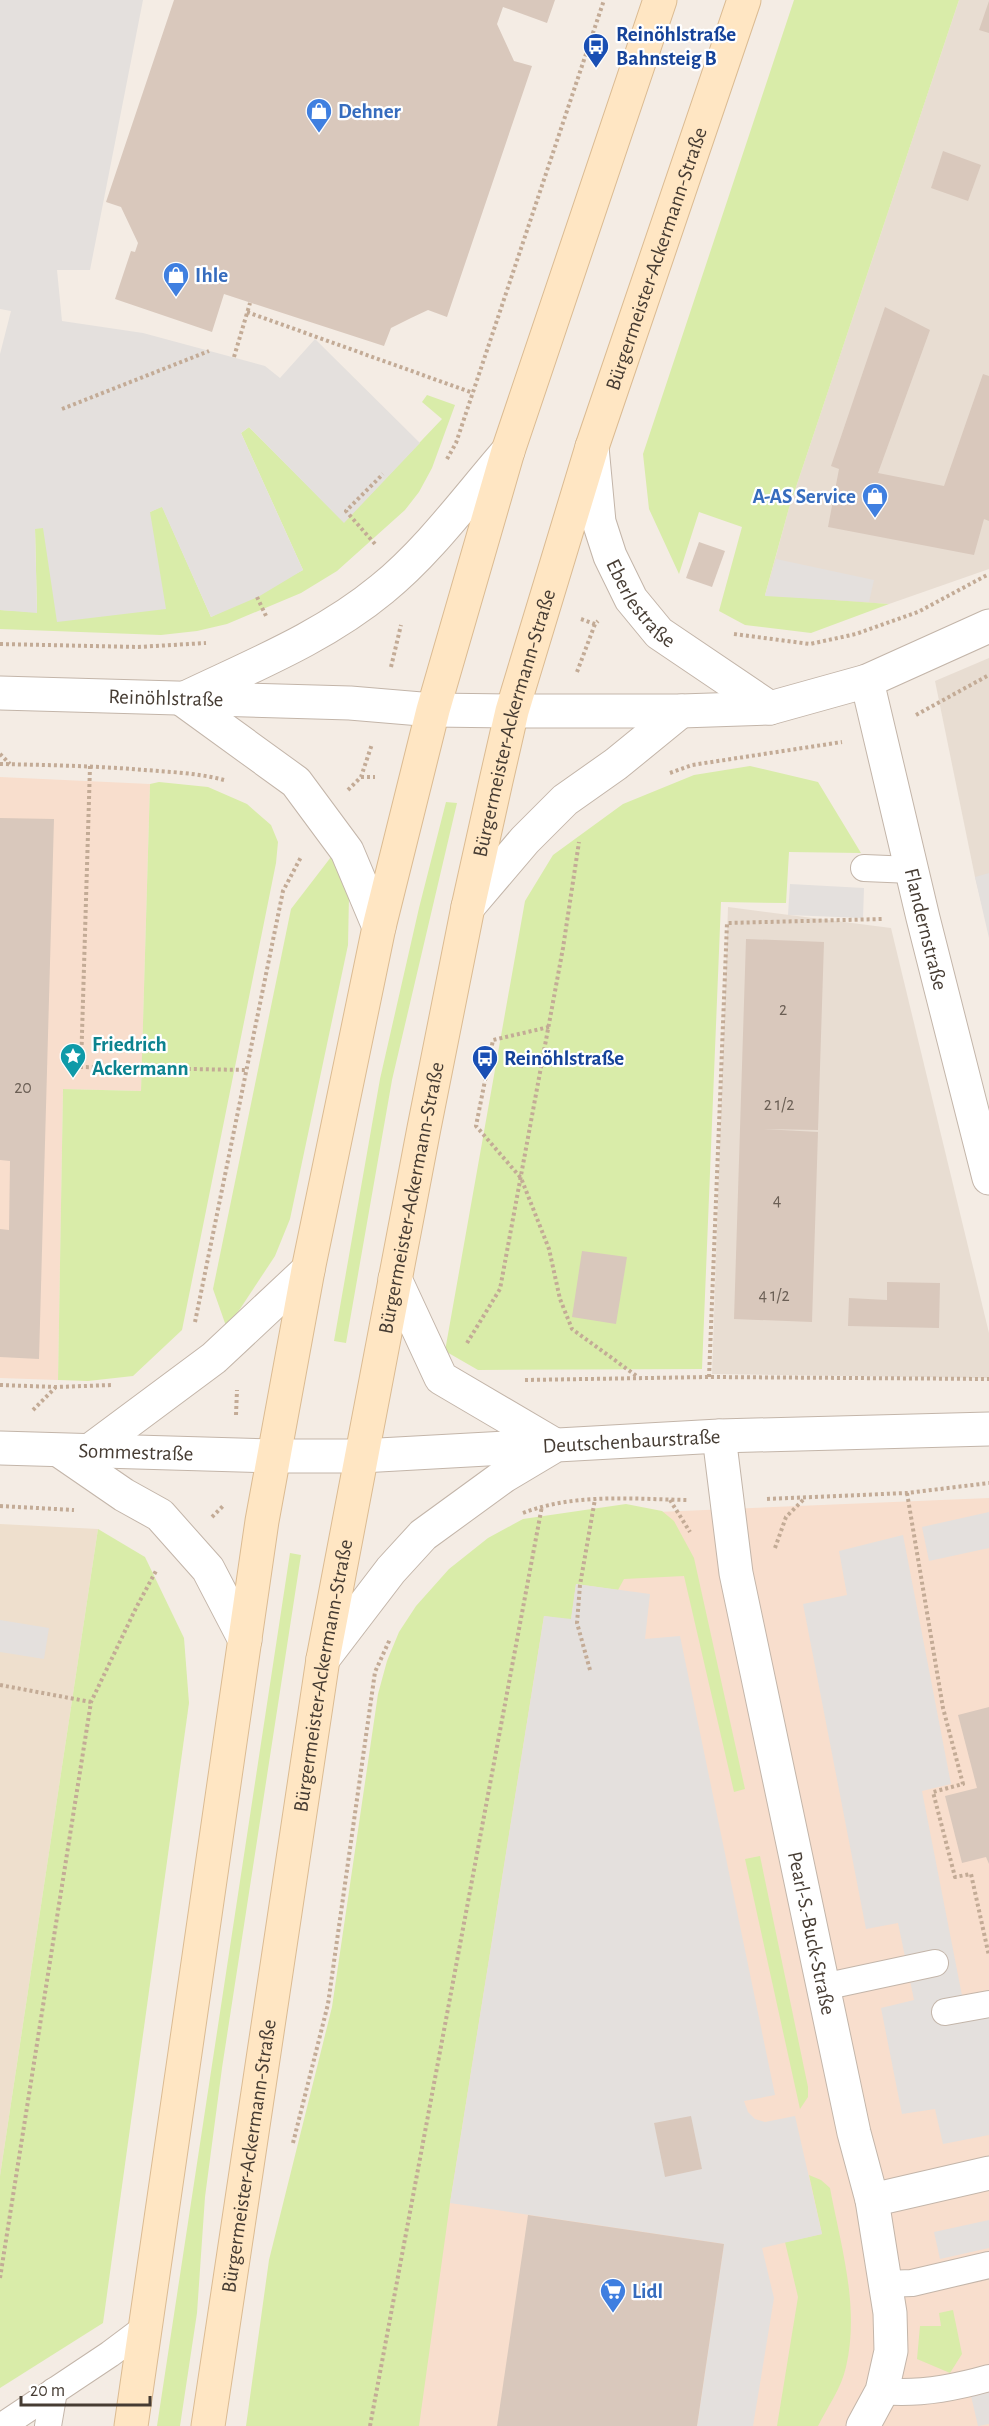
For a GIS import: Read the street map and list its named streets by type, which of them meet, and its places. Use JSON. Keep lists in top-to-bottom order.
{
  "streets": {
    "main road": ["Bürgermeister-Ackermann-Straße"],
    "street": [
      "Eberlestraße",
      "Reinöhlstraße",
      "Flandernstraße",
      "Deutschenbaurstraße",
      "Sommestraße",
      "Pearl-S.-Buck-Straße"
    ]
  },
  "crossings": [
    ["Bürgermeister-Ackermann-Straße", "Eberlestraße"],
    ["Bürgermeister-Ackermann-Straße", "Reinöhlstraße"],
    ["Bürgermeister-Ackermann-Straße", "Deutschenbaurstraße"],
    ["Deutschenbaurstraße", "Sommestraße"],
    ["Deutschenbaurstraße", "Pearl-S.-Buck-Straße"]
  ],
  "places": {
    "bus stop": ["Reinöhlstraße Bahnsteig B", "Reinöhlstraße"],
    "shop": ["Dehner", "Ihle", "A-AS Service"],
    "place": ["Friedrich Ackermann"],
    "supermarket": ["Lidl"]
  },
  "house_numbers": [
    "2",
    "20",
    "2 1/2",
    "4",
    "4 1/2"
  ],
  "scale_bar": "20 m"
}
